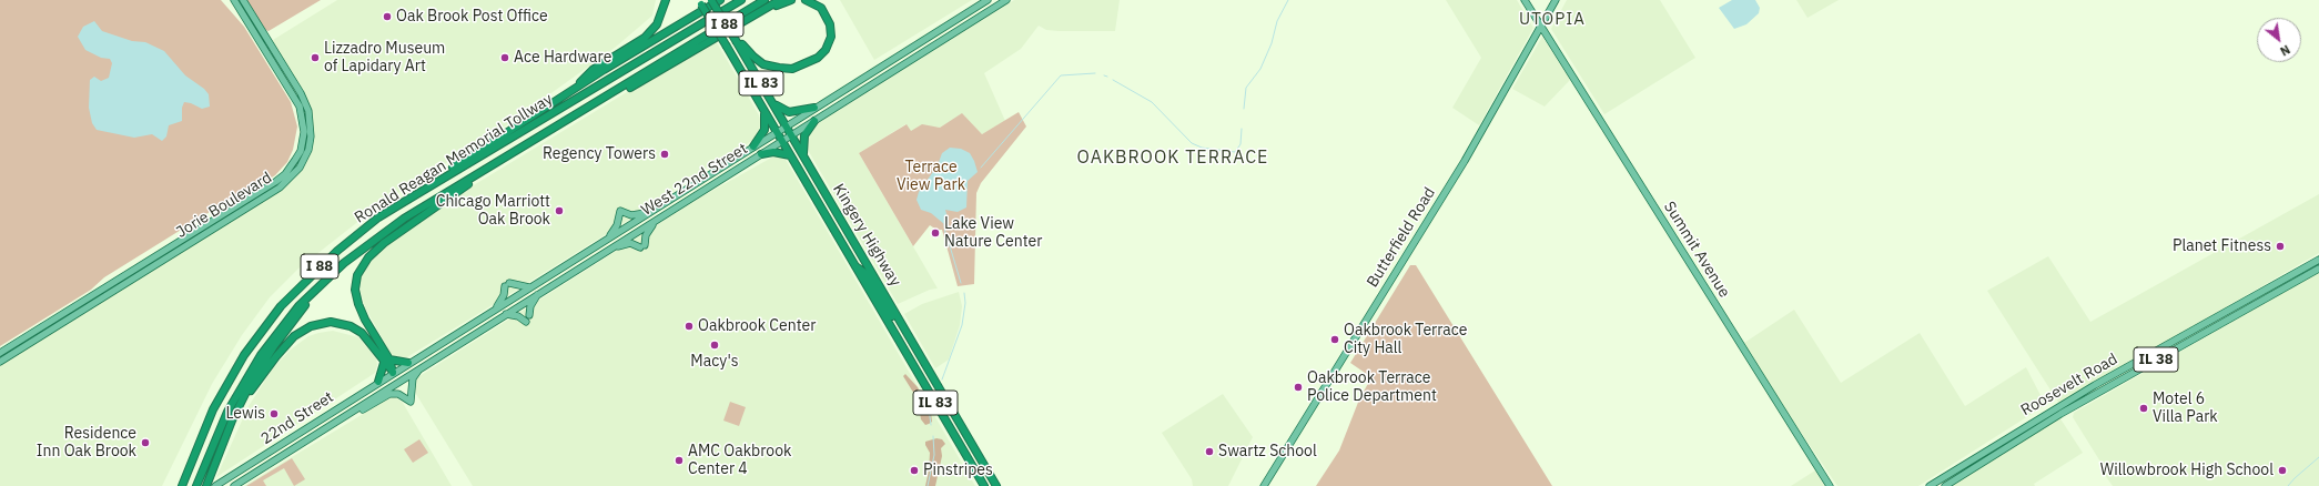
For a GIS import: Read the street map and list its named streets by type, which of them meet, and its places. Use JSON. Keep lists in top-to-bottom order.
{
  "streets": {
    "highway": [
      "I 88",
      "IL 83",
      "Ronald Reagan Memorial Tollway",
      "Kingery Highway"
    ],
    "main road": [
      "West 22nd Street",
      "Jorie Boulevard",
      "Butterfield Road",
      "Summit Avenue",
      "IL 38",
      "Roosevelt Road",
      "22nd Street"
    ]
  },
  "crossings": [
    ["West 22nd Street", "Kingery Highway"],
    ["West 22nd Street", "22nd Street"],
    ["Butterfield Road", "Summit Avenue"]
  ],
  "districts": ["UTOPIA", "OAKBROOK TERRACE"],
  "parks": ["Terrace View Park"],
  "places": [
    "Oak Brook Post Office",
    "Lizzadro Museum of Lapidary Art",
    "Ace Hardware",
    "Regency Towers",
    "Chicago Marriott Oak Brook",
    "Lake View Nature Center",
    "Planet Fitness",
    "Oakbrook Center",
    "Oakbrook Terrace City Hall",
    "Macy's",
    "Oakbrook Terrace Police Department",
    "Motel 6 Villa Park",
    "Lewis",
    "Residence Inn Oak Brook",
    "Swartz School",
    "AMC Oakbrook Center 4",
    "Pinstripes",
    "Willowbrook High School"
  ],
  "north": "bottom right"
}
